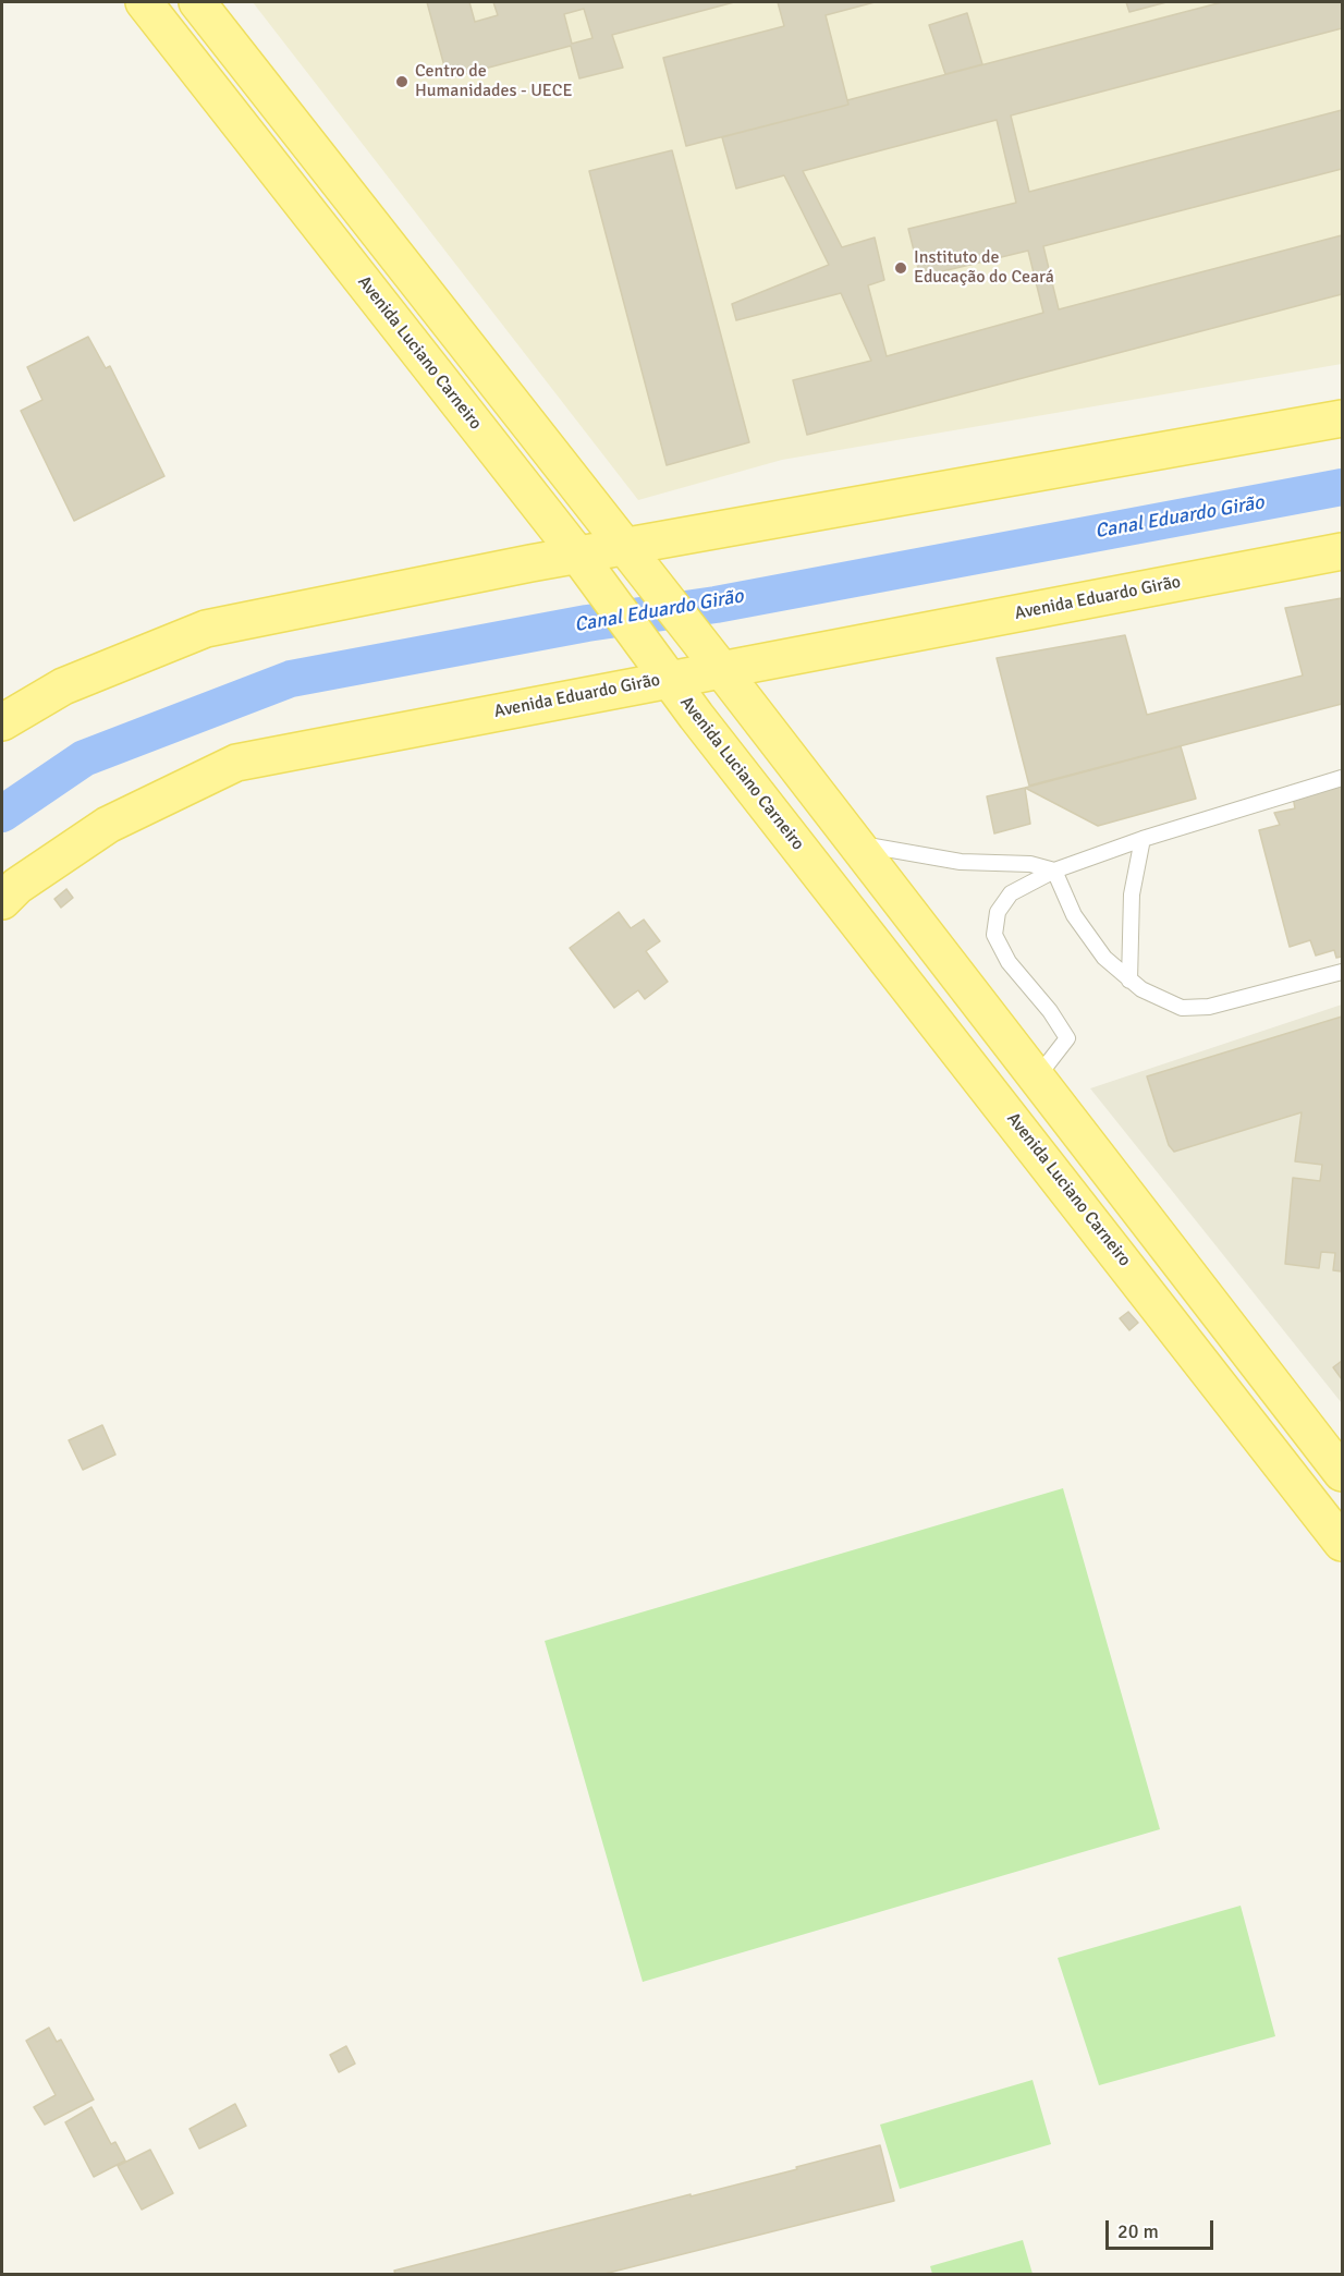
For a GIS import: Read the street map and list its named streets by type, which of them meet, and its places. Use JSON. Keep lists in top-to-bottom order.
{
  "streets": {
    "main road": ["Avenida Luciano Carneiro", "Avenida Eduardo Girão"]
  },
  "crossings": [
    ["Avenida Luciano Carneiro", "Avenida Eduardo Girão"]
  ],
  "water": ["Canal Eduardo Girão"],
  "places": ["Centro de Humanidades - UECE", "Instituto de Educação do Ceará"],
  "scale_bar": "20 m"
}
